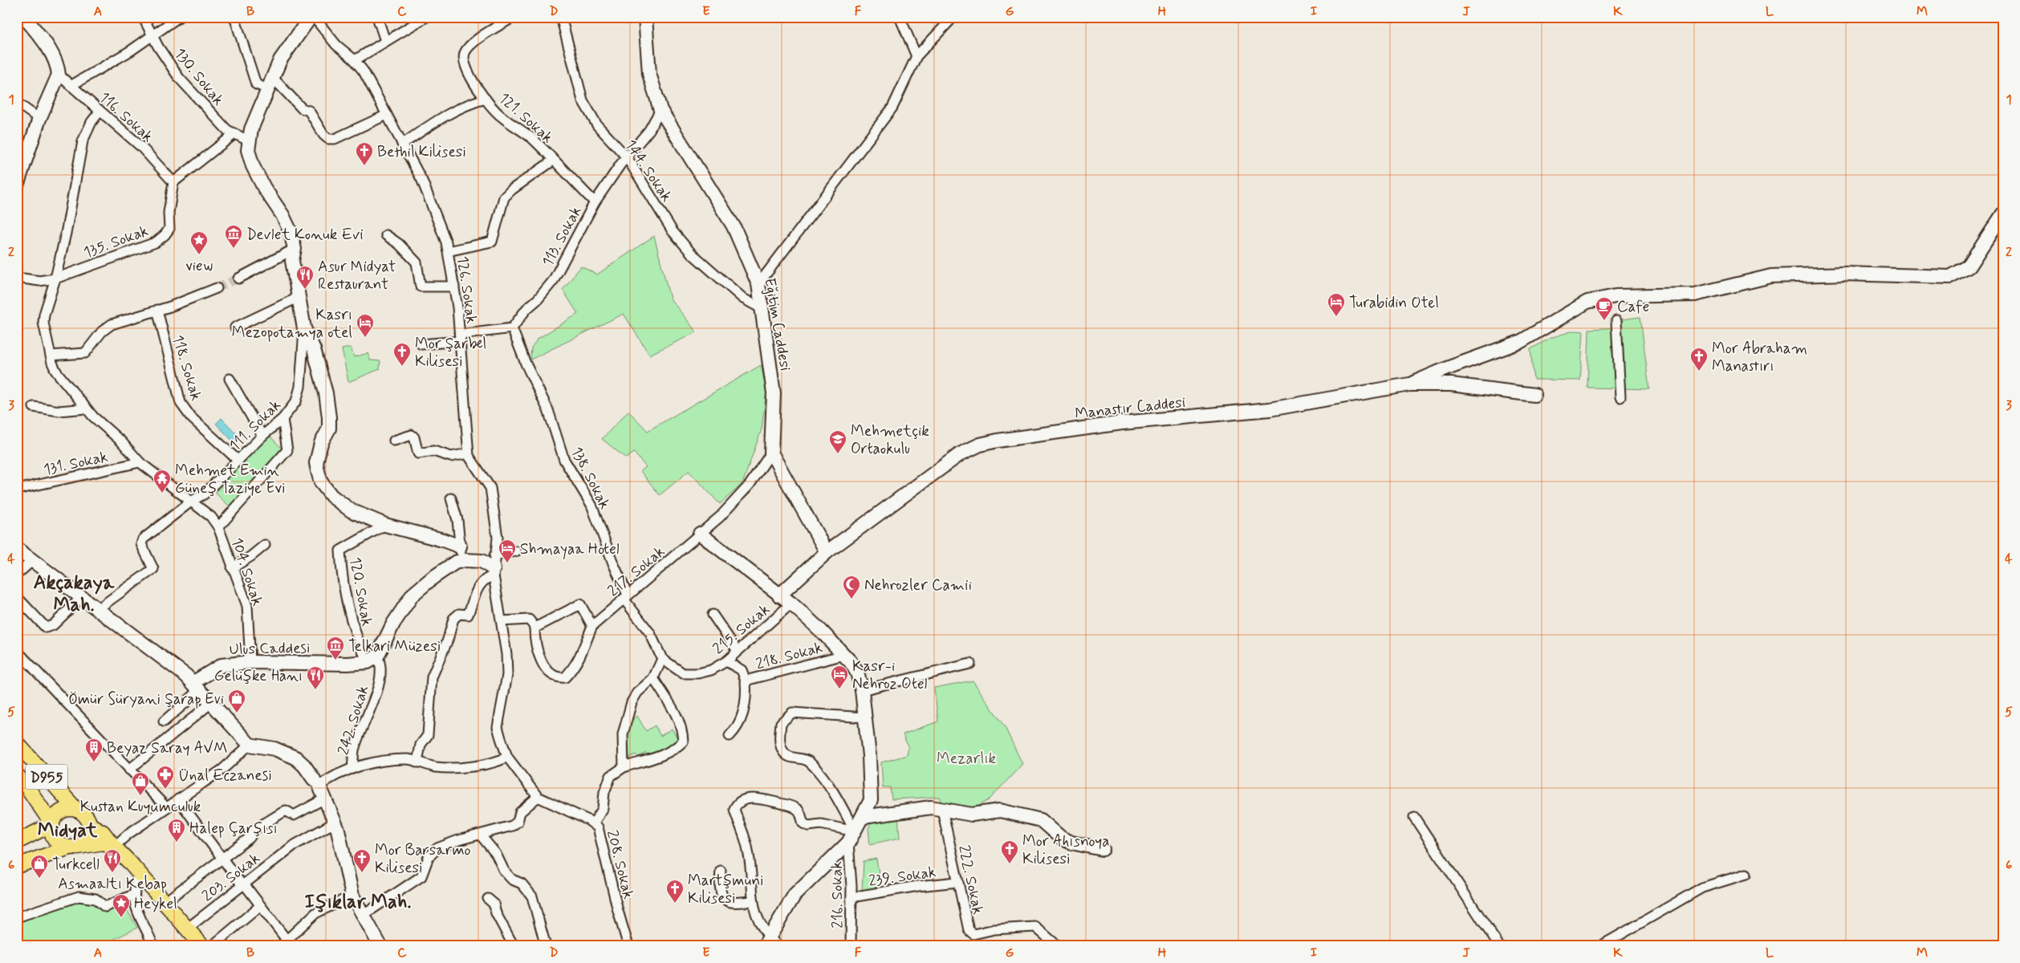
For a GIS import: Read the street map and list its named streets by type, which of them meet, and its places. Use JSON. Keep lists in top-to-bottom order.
{
  "streets": {
    "main road": ["D955"],
    "street": [
      "130. Sokak",
      "116. Sokak",
      "121. Sokak",
      "144. Sokak",
      "113. Sokak",
      "135. Sokak",
      "126. Sokak",
      "Eğitim Caddesi",
      "118. Sokak",
      "Manastır Caddesi",
      "111. Sokak",
      "131. Sokak",
      "138. Sokak",
      "217. Sokak",
      "104. Sokak",
      "120. Sokak",
      "215. Sokak",
      "Ulus Caddesi",
      "218. Sokak",
      "242. Sokak",
      "208. Sokak",
      "239. Sokak",
      "203. Sokak",
      "222. Sokak",
      "216. Sokak"
    ]
  },
  "crossings": [
    ["116. Sokak", "135. Sokak"],
    ["116. Sokak", "104. Sokak"],
    ["121. Sokak", "113. Sokak"],
    ["144. Sokak", "113. Sokak"],
    ["144. Sokak", "Eğitim Caddesi"],
    ["113. Sokak", "Eğitim Caddesi"],
    ["113. Sokak", "138. Sokak"],
    ["135. Sokak", "104. Sokak"],
    ["126. Sokak", "208. Sokak"],
    ["Eğitim Caddesi", "217. Sokak"],
    ["118. Sokak", "111. Sokak"],
    ["111. Sokak", "104. Sokak"],
    ["131. Sokak", "104. Sokak"],
    ["138. Sokak", "217. Sokak"],
    ["104. Sokak", "Ulus Caddesi"],
    ["120. Sokak", "Ulus Caddesi"],
    ["120. Sokak", "242. Sokak"],
    ["215. Sokak", "218. Sokak"],
    ["Ulus Caddesi", "242. Sokak"],
    ["239. Sokak", "222. Sokak"],
    ["239. Sokak", "216. Sokak"]
  ],
  "districts": ["Akçakaya Mah.", "Midyat", "Işıklar Mah."],
  "parks": ["Mezarlık"],
  "places": {
    "church": [
      "Bethil Kilisesi",
      "Mor Şarbel Kilisesi",
      "Mor Abraham Manastırı",
      "Mor Ahısnoya Kilisesi",
      "Mor Barsarmo Kilisesi",
      "Martşmuni Kilisesi"
    ],
    "museum": ["Devlet Konuk Evi", "Telkari Müzesi"],
    "place": ["view", "Heykel"],
    "restaurant": ["Asur Midyat Restaurant", "Gelüşke Hanı", "Asmaaltı Kebap"],
    "hotel": [
      "Turabidin Otel",
      "Kasrı Mezopotamya otel",
      "Shmayaa Hotel",
      "Kasr-i Nehroz Otel"
    ],
    "cafe": ["Cafe"],
    "school or university": ["Mehmetçik Ortaokulu"],
    "temple": ["Mehmet Emin Güneş Taziye Evi"],
    "mosque": ["Nehrozler Camii"],
    "shop": ["Ömür Süryani Şarap Evi", "Kustan Kuyumculuk", "Turkcell"],
    "building": ["Beyaz Saray AVM", "Halep Çarşısı"],
    "pharmacy": ["Ünal Eczanesi"]
  },
  "grid": {
    "columns": [
      "A",
      "B",
      "C",
      "D",
      "E",
      "F",
      "G",
      "H",
      "I",
      "J",
      "K",
      "L",
      "M"
    ],
    "rows": [
      "1",
      "2",
      "3",
      "4",
      "5",
      "6"
    ]
  }
}
